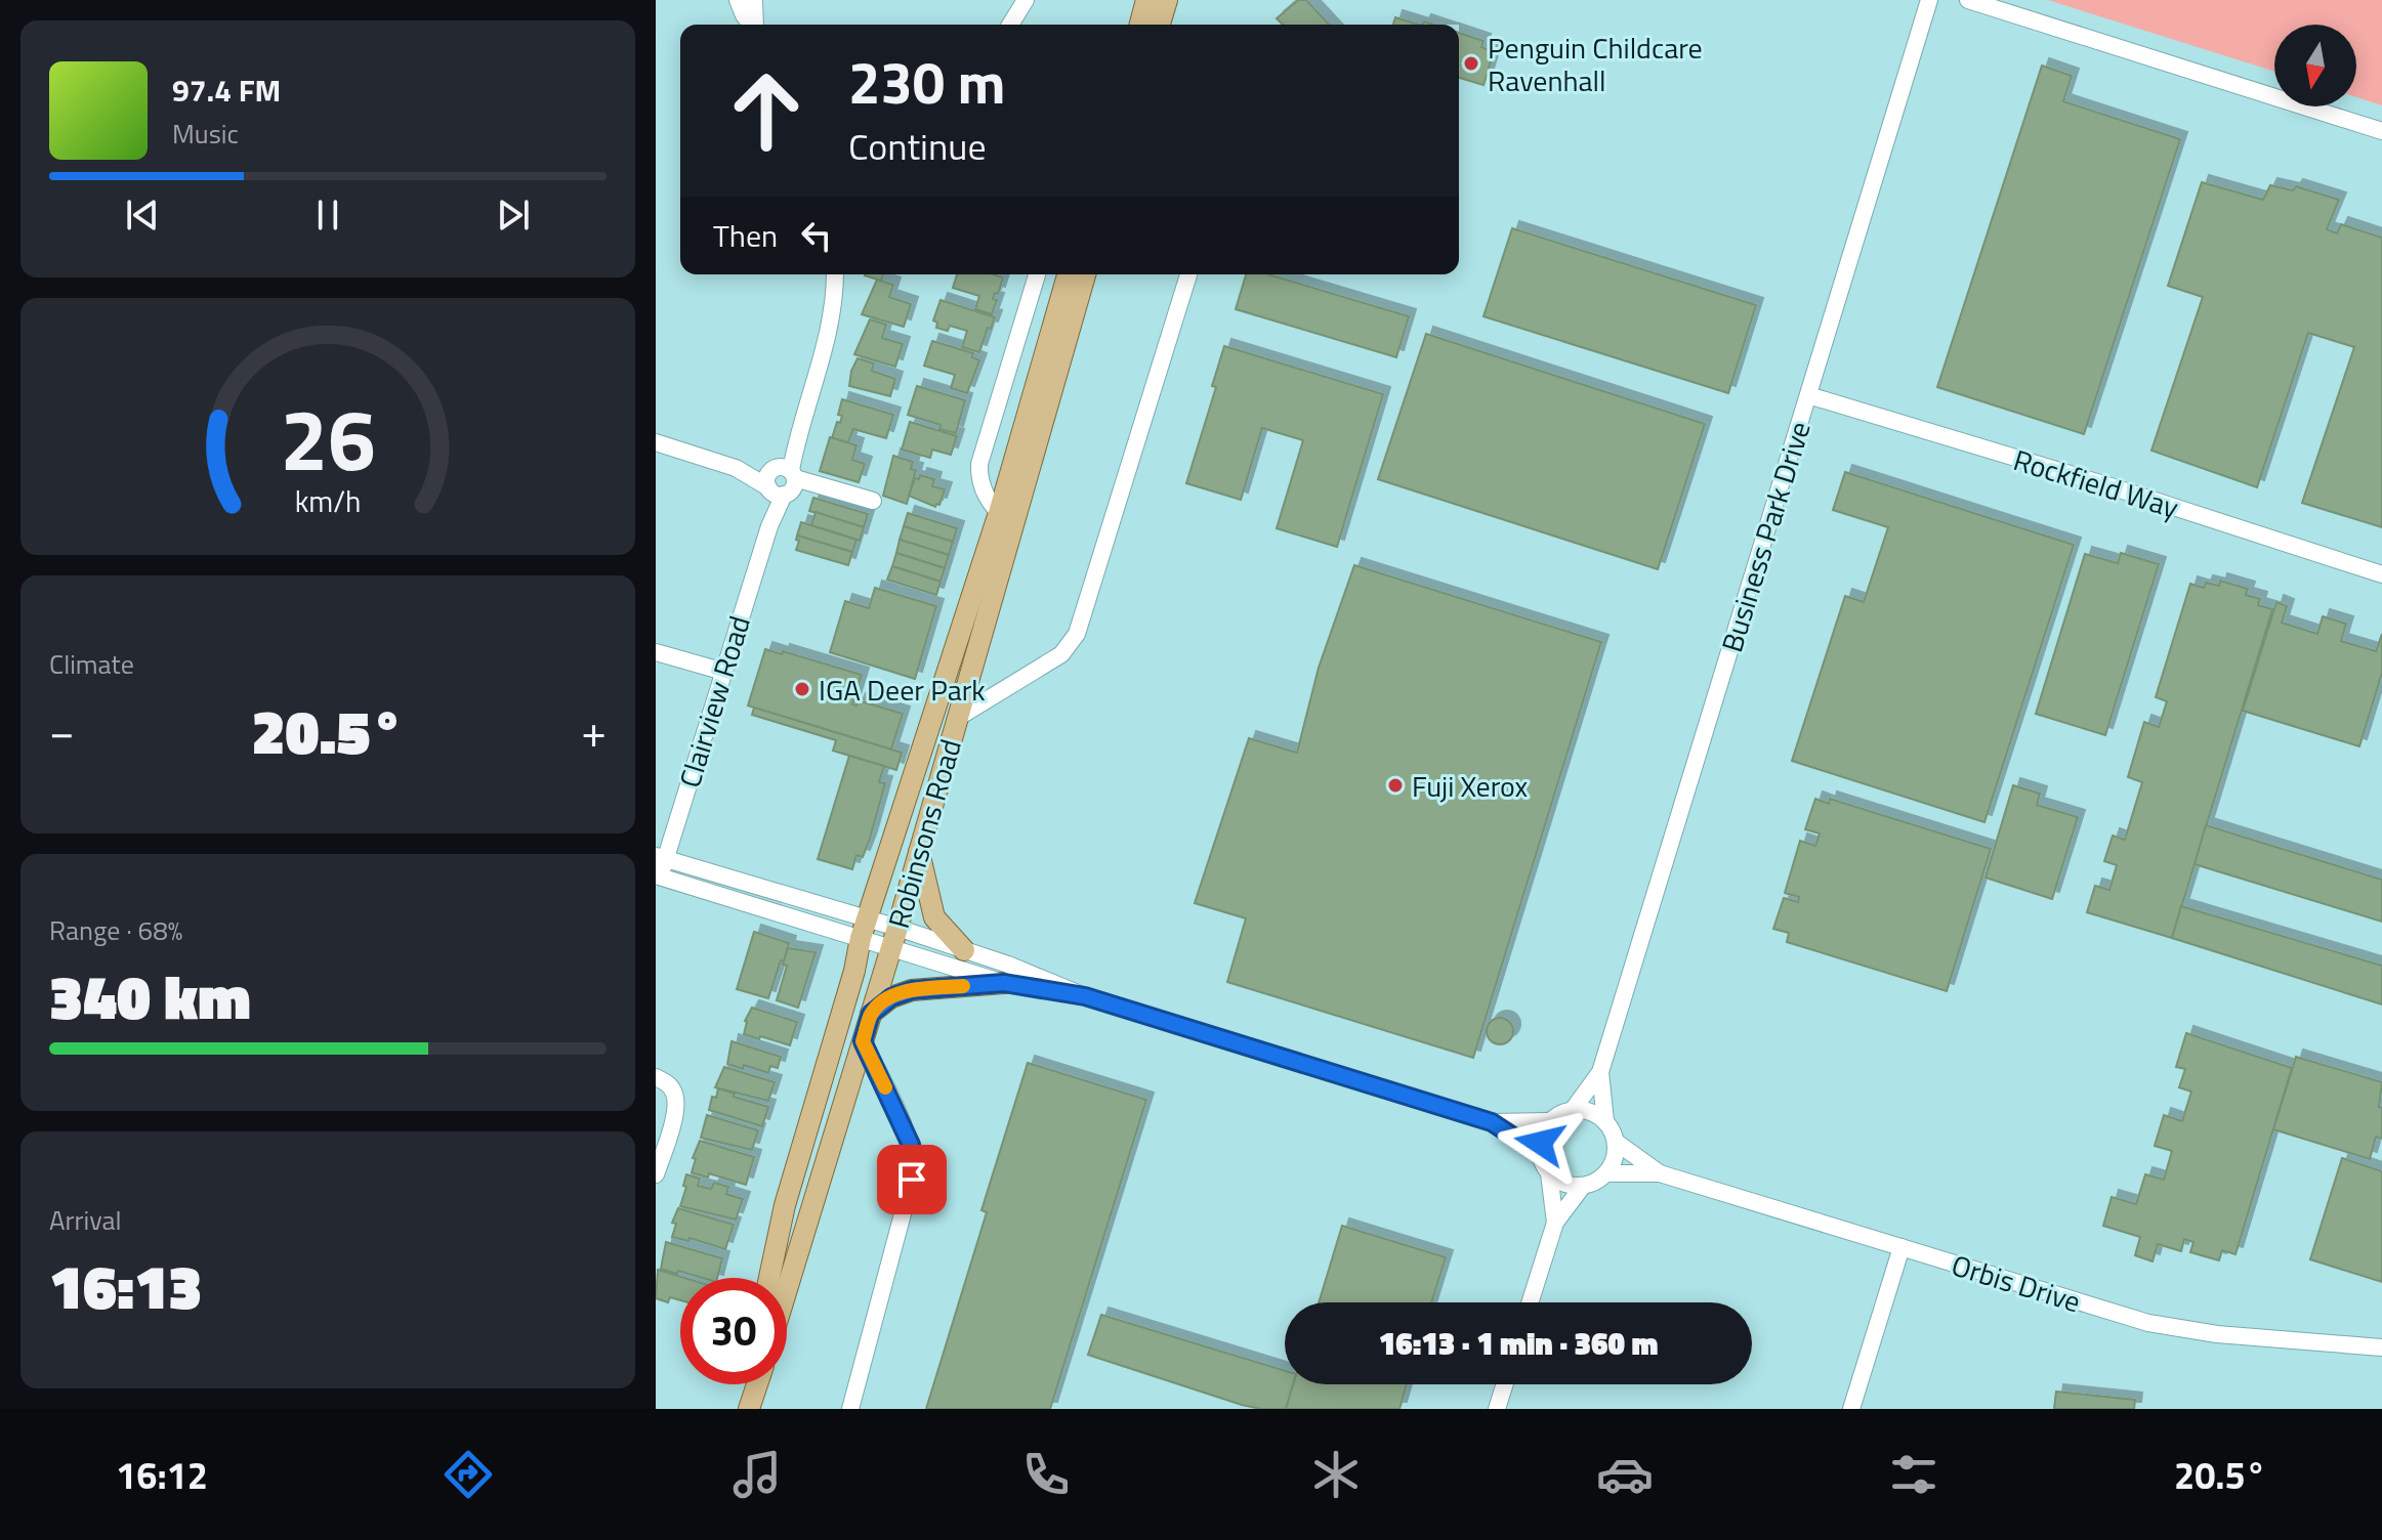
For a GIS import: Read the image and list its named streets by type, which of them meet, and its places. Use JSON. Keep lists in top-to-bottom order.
{
  "streets": {
    "main road": ["Robinsons Road"],
    "street": [
      "Rockfield Way",
      "Business Park Drive",
      "Clairview Road",
      "Orbis Drive"
    ]
  },
  "crossings": [
    ["Rockfield Way", "Business Park Drive"],
    ["Business Park Drive", "Orbis Drive"]
  ],
  "places": ["Penguin Childcare Ravenhall", "IGA Deer Park", "Fuji Xerox"],
  "north": "bottom",
  "page": {
    "turn": ["230 m", "Continue"],
    "song": ["97.4 FM", "Music"],
    "then": "Then",
    "tile": [
      "Climate",
      ["Range · 68%", "340 km"],
      ["Arrival", "16:13"]
    ],
    "heat": ["−", "20.5°", "+"],
    "limit": "30",
    "trip": "16:13 · 1 min · 360 m",
    "tabs": ["16:12", "20.5°"],
    "gauge": ["26", "km/h"]
  }
}
